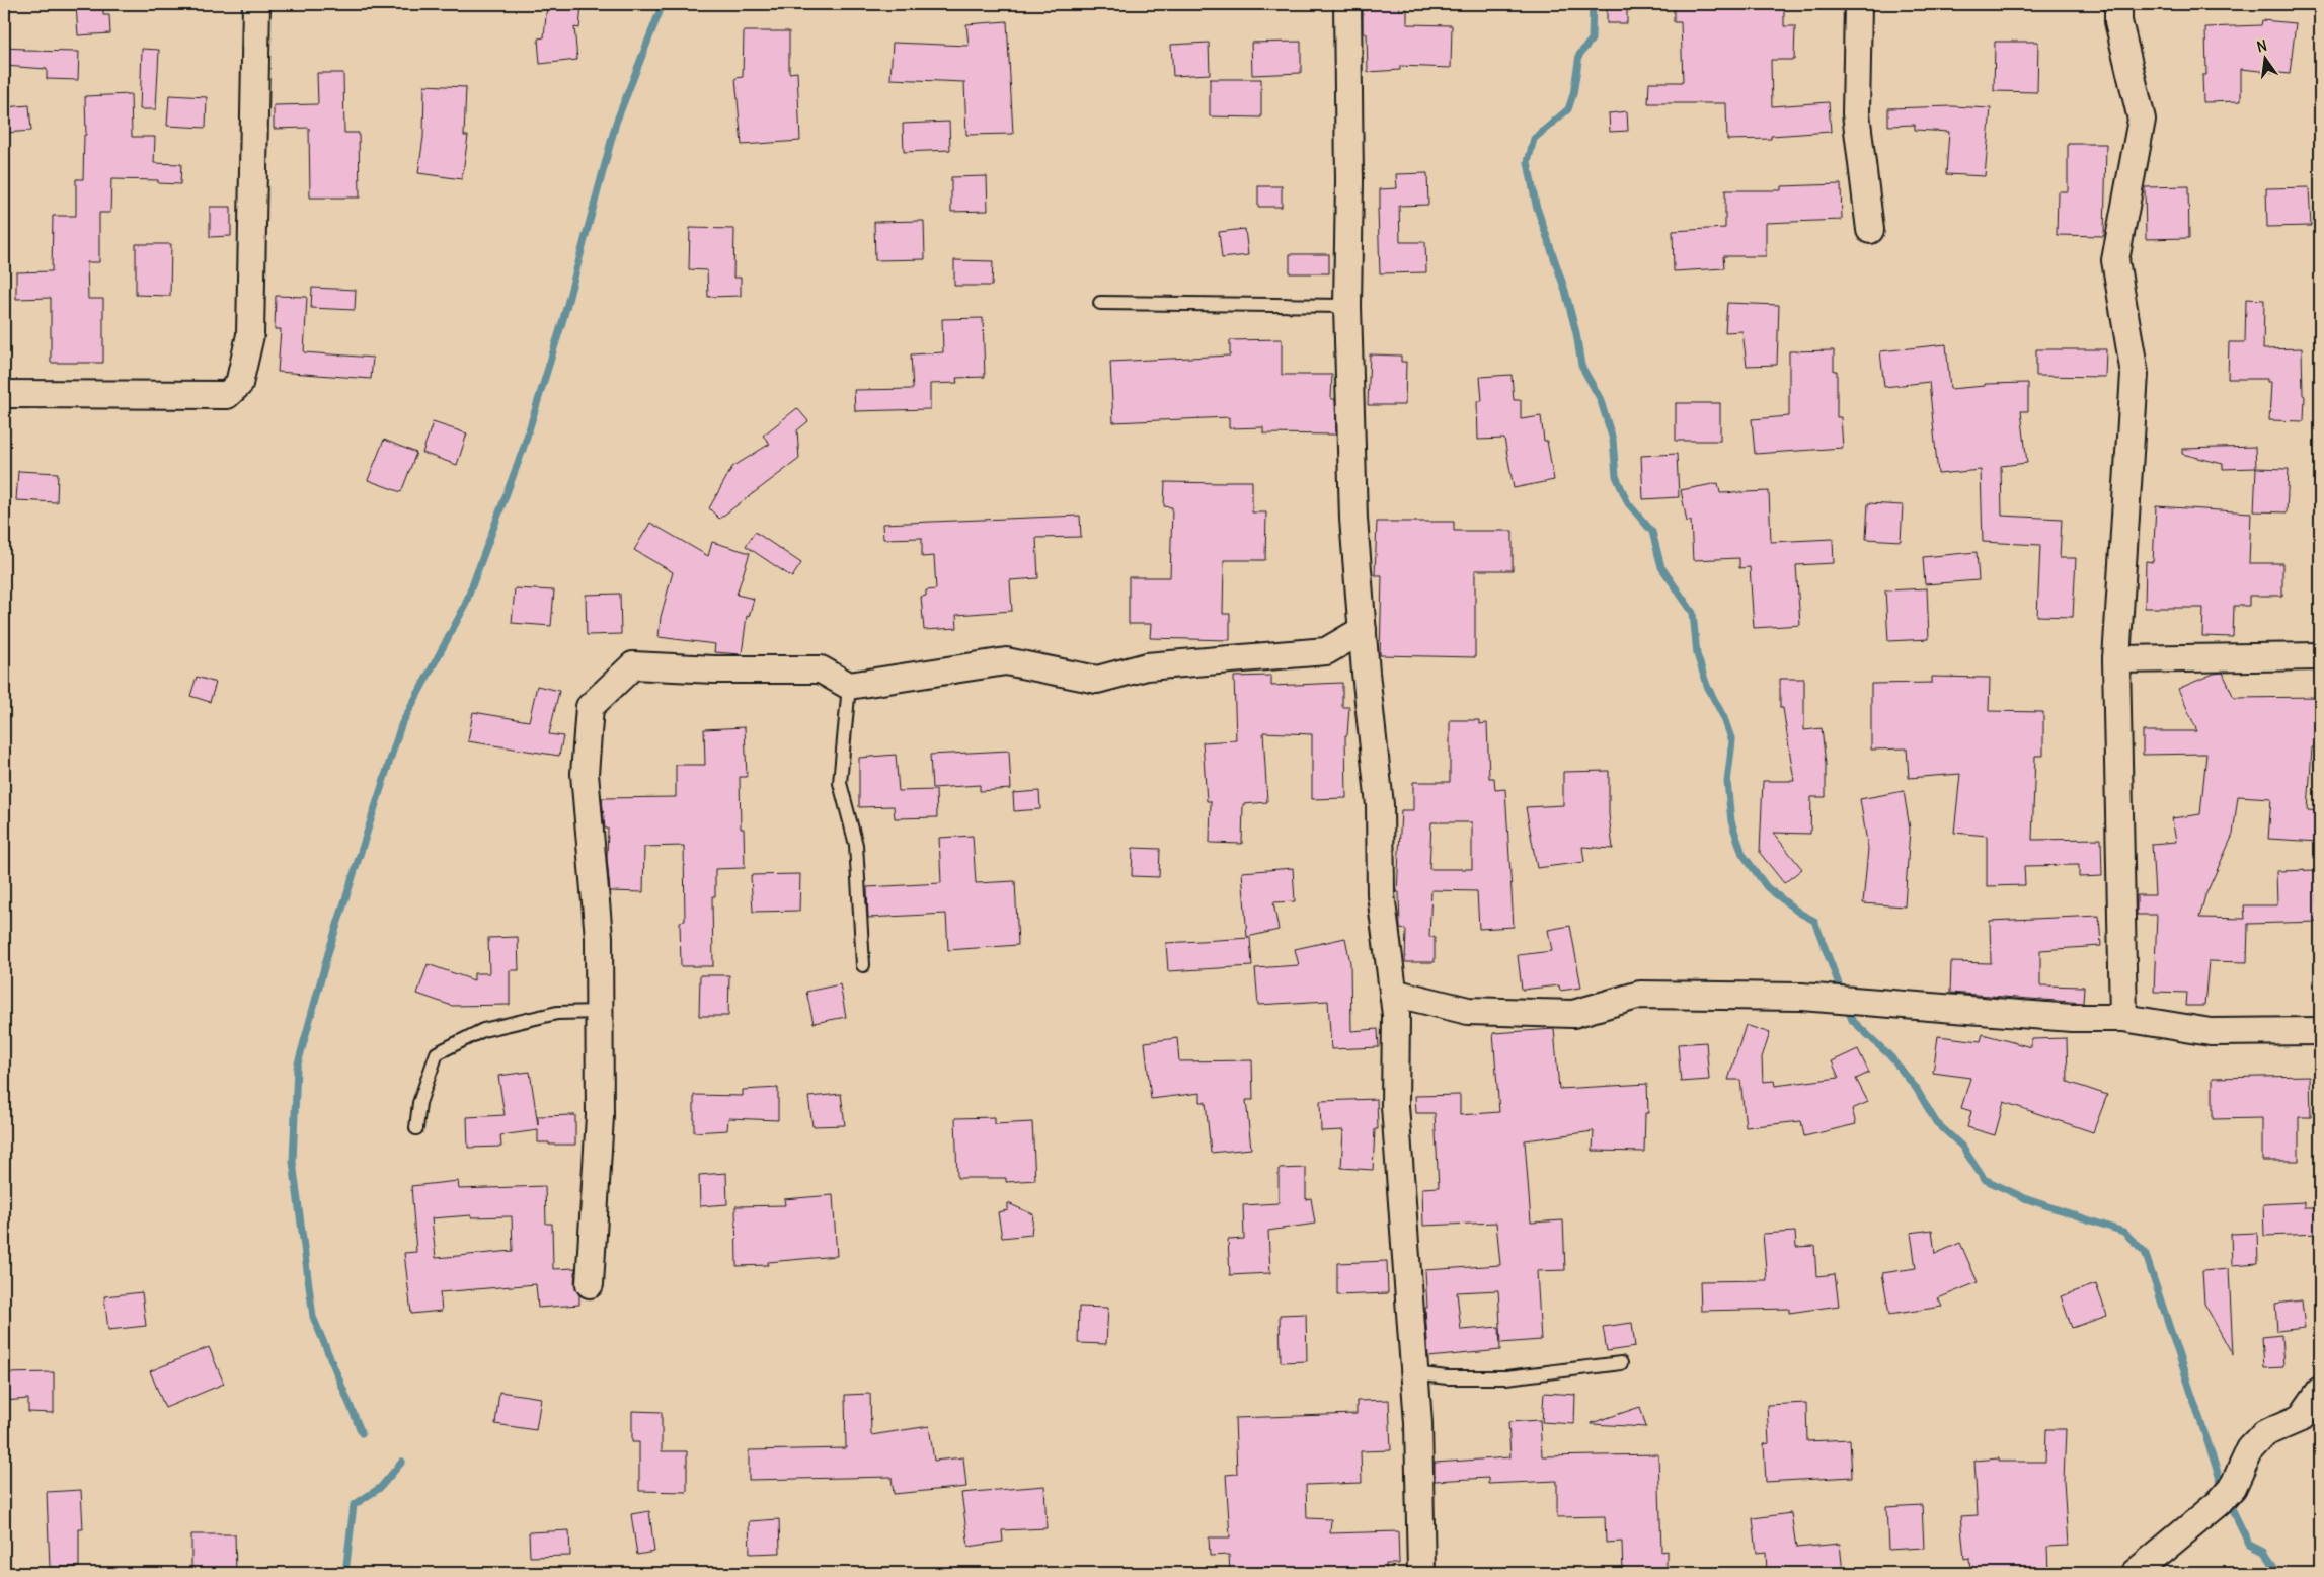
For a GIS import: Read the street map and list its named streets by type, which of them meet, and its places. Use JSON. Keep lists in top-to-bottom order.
{
  "north": "top"
}
